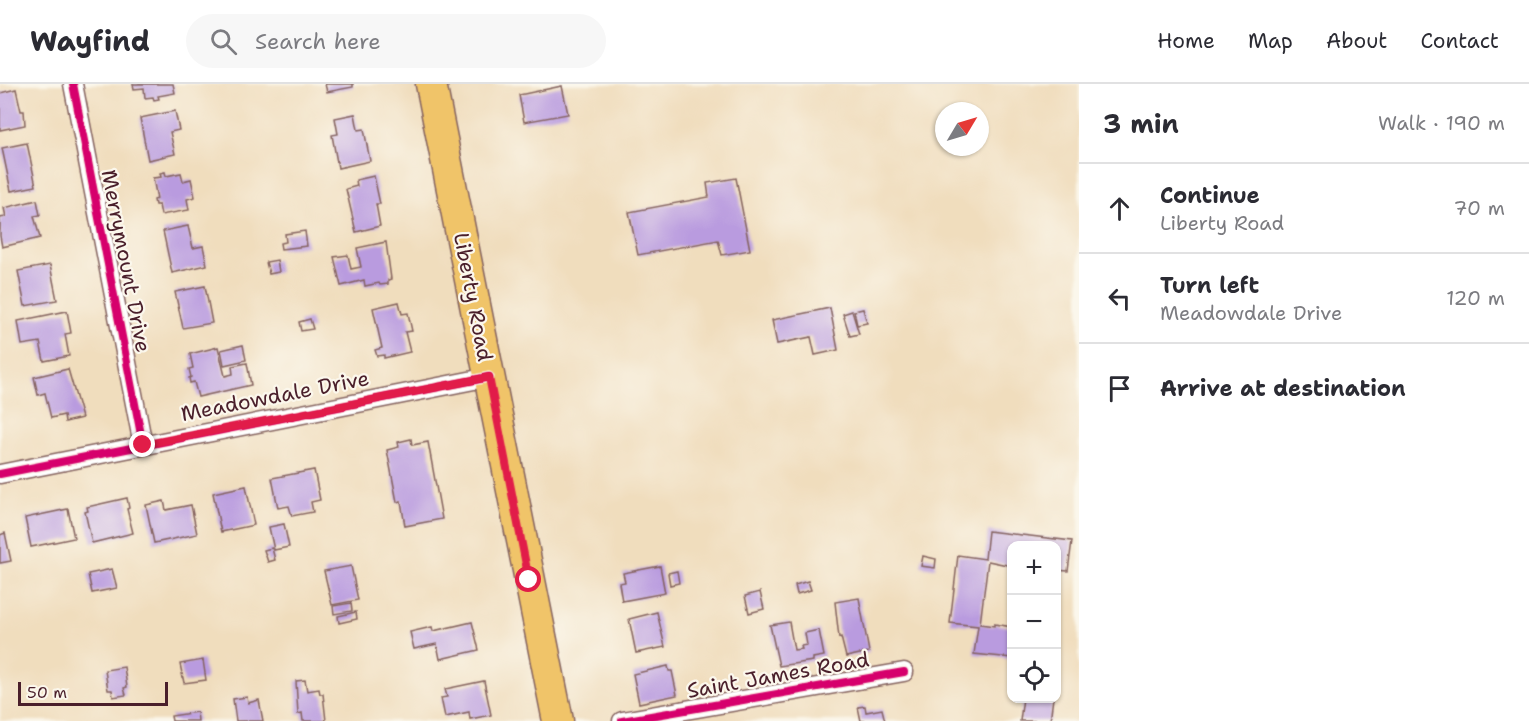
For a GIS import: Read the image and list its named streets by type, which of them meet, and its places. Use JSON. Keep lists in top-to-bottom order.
{
  "streets": {
    "main road": ["Liberty Road"],
    "street": ["Merrymount Drive", "Meadowdale Drive", "Saint James Road"]
  },
  "crossings": [
    ["Merrymount Drive", "Meadowdale Drive"],
    ["Liberty Road", "Meadowdale Drive"]
  ],
  "scale_bar": "50 m",
  "north": "top right",
  "page": {
    "header": "Wayfind",
    "search": "Search here",
    "nav": [
      "Home",
      "Map",
      "About",
      "Contact"
    ],
    "heading": ["3 min", "Walk · 190 m"],
    "list": [
      ["Continue", "Liberty Road", "70 m"],
      ["Turn left", "Meadowdale Drive", "120 m"],
      "Arrive at destination"
    ],
    "map_buttons": ["+", "−"],
    "scale": "50 m"
  }
}
